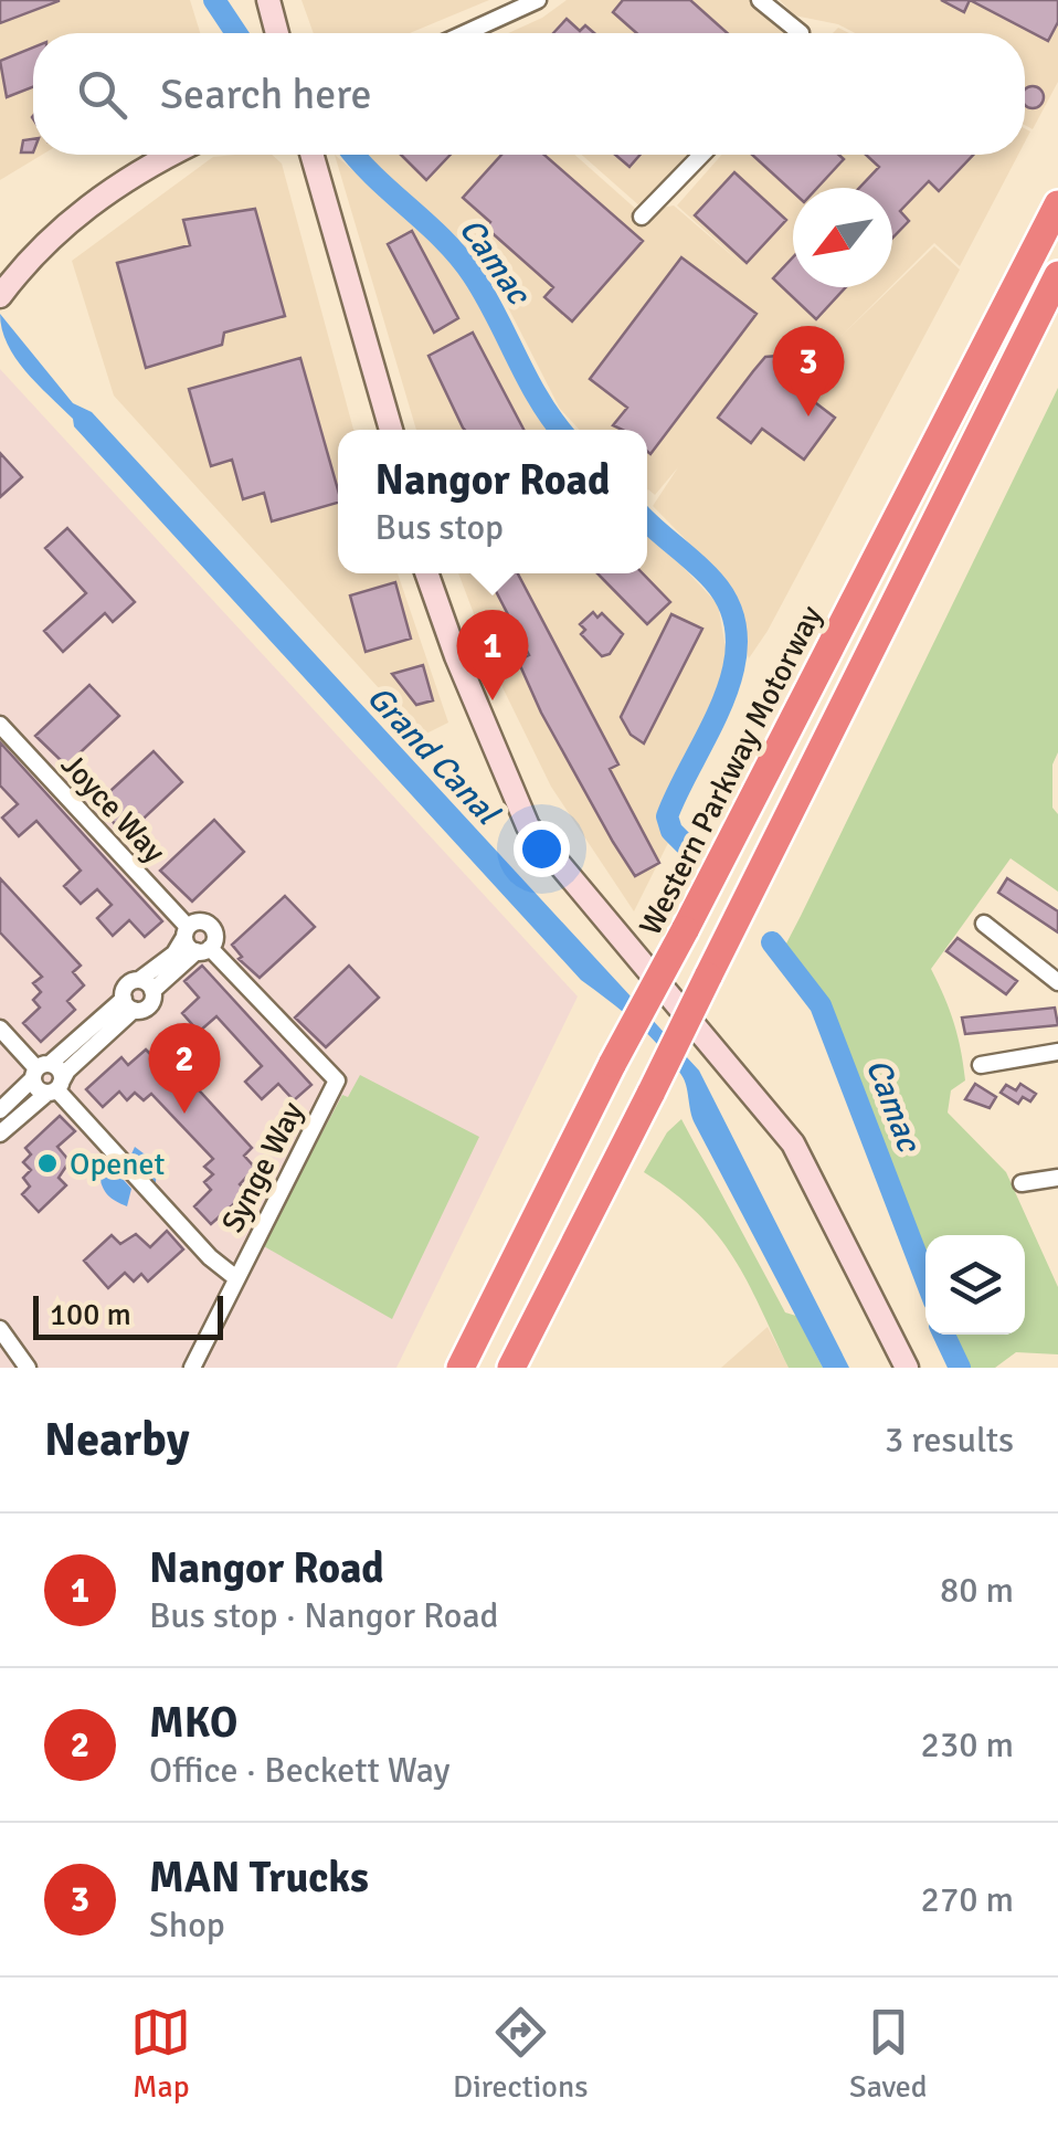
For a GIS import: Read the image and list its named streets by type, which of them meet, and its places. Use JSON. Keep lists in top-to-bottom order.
{
  "streets": {
    "highway": ["Western Parkway Motorway"],
    "street": ["Joyce Way", "Synge Way"]
  },
  "water": ["Camac", "Grand Canal"],
  "places": ["Openet"],
  "scale_bar": "100 m",
  "north": "bottom left",
  "page": {
    "search": "Search here",
    "pins": ["3", "1", "2"],
    "popup": ["Nangor Road", "Bus stop"],
    "scale": "100 m",
    "heading": ["Nearby", "3 results"],
    "list": [
      {
        "mark": "1",
        "name": "Nangor Road",
        "note": "Bus stop · Nangor Road",
        "value": "80 m"
      },
      {
        "mark": "2",
        "name": "MKO",
        "note": "Office · Beckett Way",
        "value": "230 m"
      },
      {
        "mark": "3",
        "name": "MAN Trucks",
        "note": "Shop",
        "value": "270 m"
      }
    ],
    "nav": ["Map", "Directions", "Saved"]
  }
}
